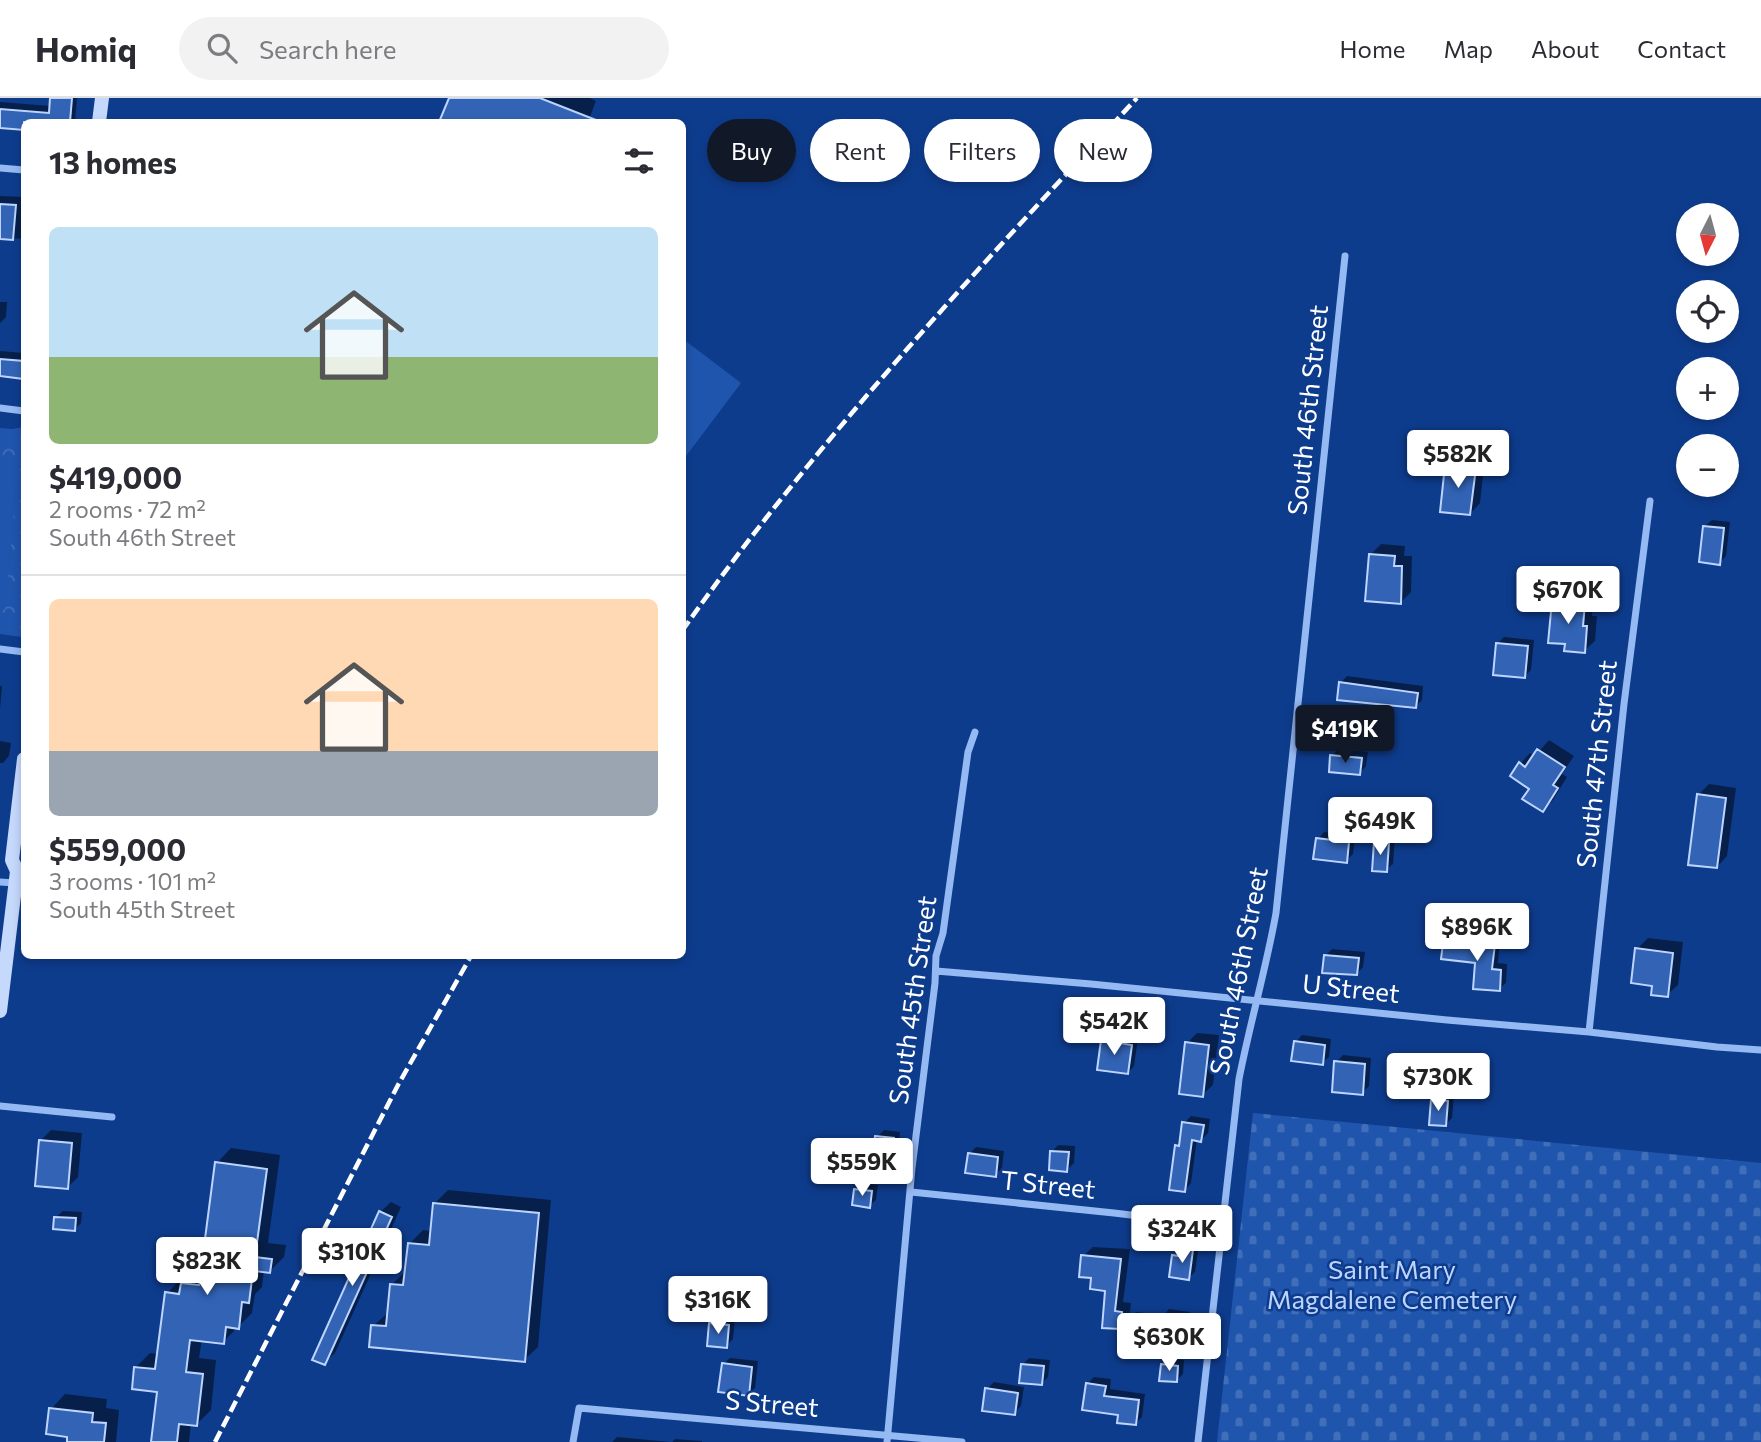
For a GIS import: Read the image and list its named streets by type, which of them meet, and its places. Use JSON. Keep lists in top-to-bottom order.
{
  "streets": {
    "street": [
      "South 46th Street",
      "South 47th Street",
      "U Street",
      "South 45th Street",
      "T Street",
      "S Street"
    ]
  },
  "crossings": [
    ["South 46th Street", "U Street"],
    ["South 46th Street", "T Street"],
    ["South 47th Street", "U Street"],
    ["U Street", "South 45th Street"],
    ["South 45th Street", "T Street"],
    ["South 45th Street", "S Street"]
  ],
  "parks": ["Saint Mary Magdalene Cemetery"],
  "north": "bottom",
  "page": {
    "header": "Homiq",
    "search": "Search here",
    "nav": [
      "Home",
      "Map",
      "About",
      "Contact"
    ],
    "chip": [
      "Buy",
      "Rent",
      "Filters",
      "New"
    ],
    "heading": "13 homes",
    "map_buttons": ["+", "−"],
    "list": [
      {
        "name": "$419,000",
        "note": "2 rooms · 72 m² · South 46th Street"
      },
      {
        "name": "$559,000",
        "note": "3 rooms · 101 m² · South 45th Street"
      }
    ],
    "price": [
      "$582K",
      "$670K",
      "$419K",
      "$649K",
      "$896K",
      "$542K",
      "$730K",
      "$559K",
      "$324K",
      "$310K",
      "$823K",
      "$316K",
      "$630K"
    ]
  }
}
